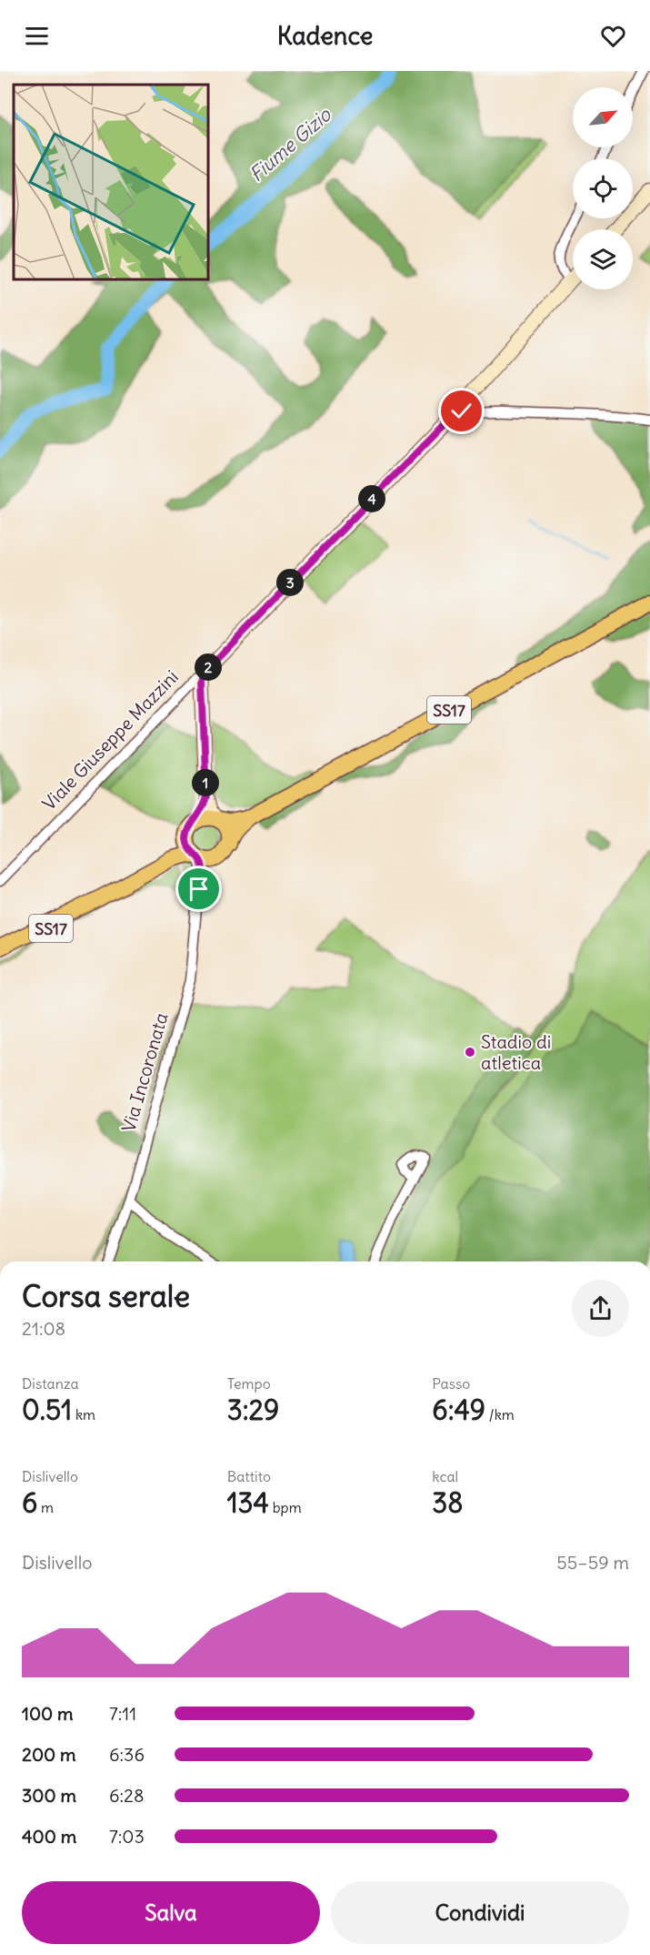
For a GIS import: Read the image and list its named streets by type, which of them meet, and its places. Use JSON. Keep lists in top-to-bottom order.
{
  "streets": {
    "main road": ["SS17", "Viale Giuseppe Mazzini"],
    "street": ["Via Incoronata"]
  },
  "crossings": [
    ["SS17", "Via Incoronata"]
  ],
  "water": ["Fiume Gizio"],
  "places": ["Stadio di atletica"],
  "north": "top right",
  "page": {
    "header": "Kadence",
    "pins": [
      "4",
      "3",
      "2",
      "1"
    ],
    "heading": ["Corsa serale", "21:08"],
    "stats": [
      ["Distanza", "0.51 km"],
      ["Tempo", "3:29"],
      ["Passo", "6:49 /km"],
      ["Dislivello", "6 m"],
      ["Battito", "134 bpm"],
      ["kcal", "38"]
    ],
    "chart": ["Dislivello", "55–59 m"],
    "list": [
      {
        "name": "100 m",
        "note": "7:11"
      },
      {
        "name": "200 m",
        "note": "6:36"
      },
      {
        "name": "300 m",
        "note": "6:28"
      },
      {
        "name": "400 m",
        "note": "7:03"
      }
    ],
    "buttons": ["Salva", "Condividi"]
  }
}
